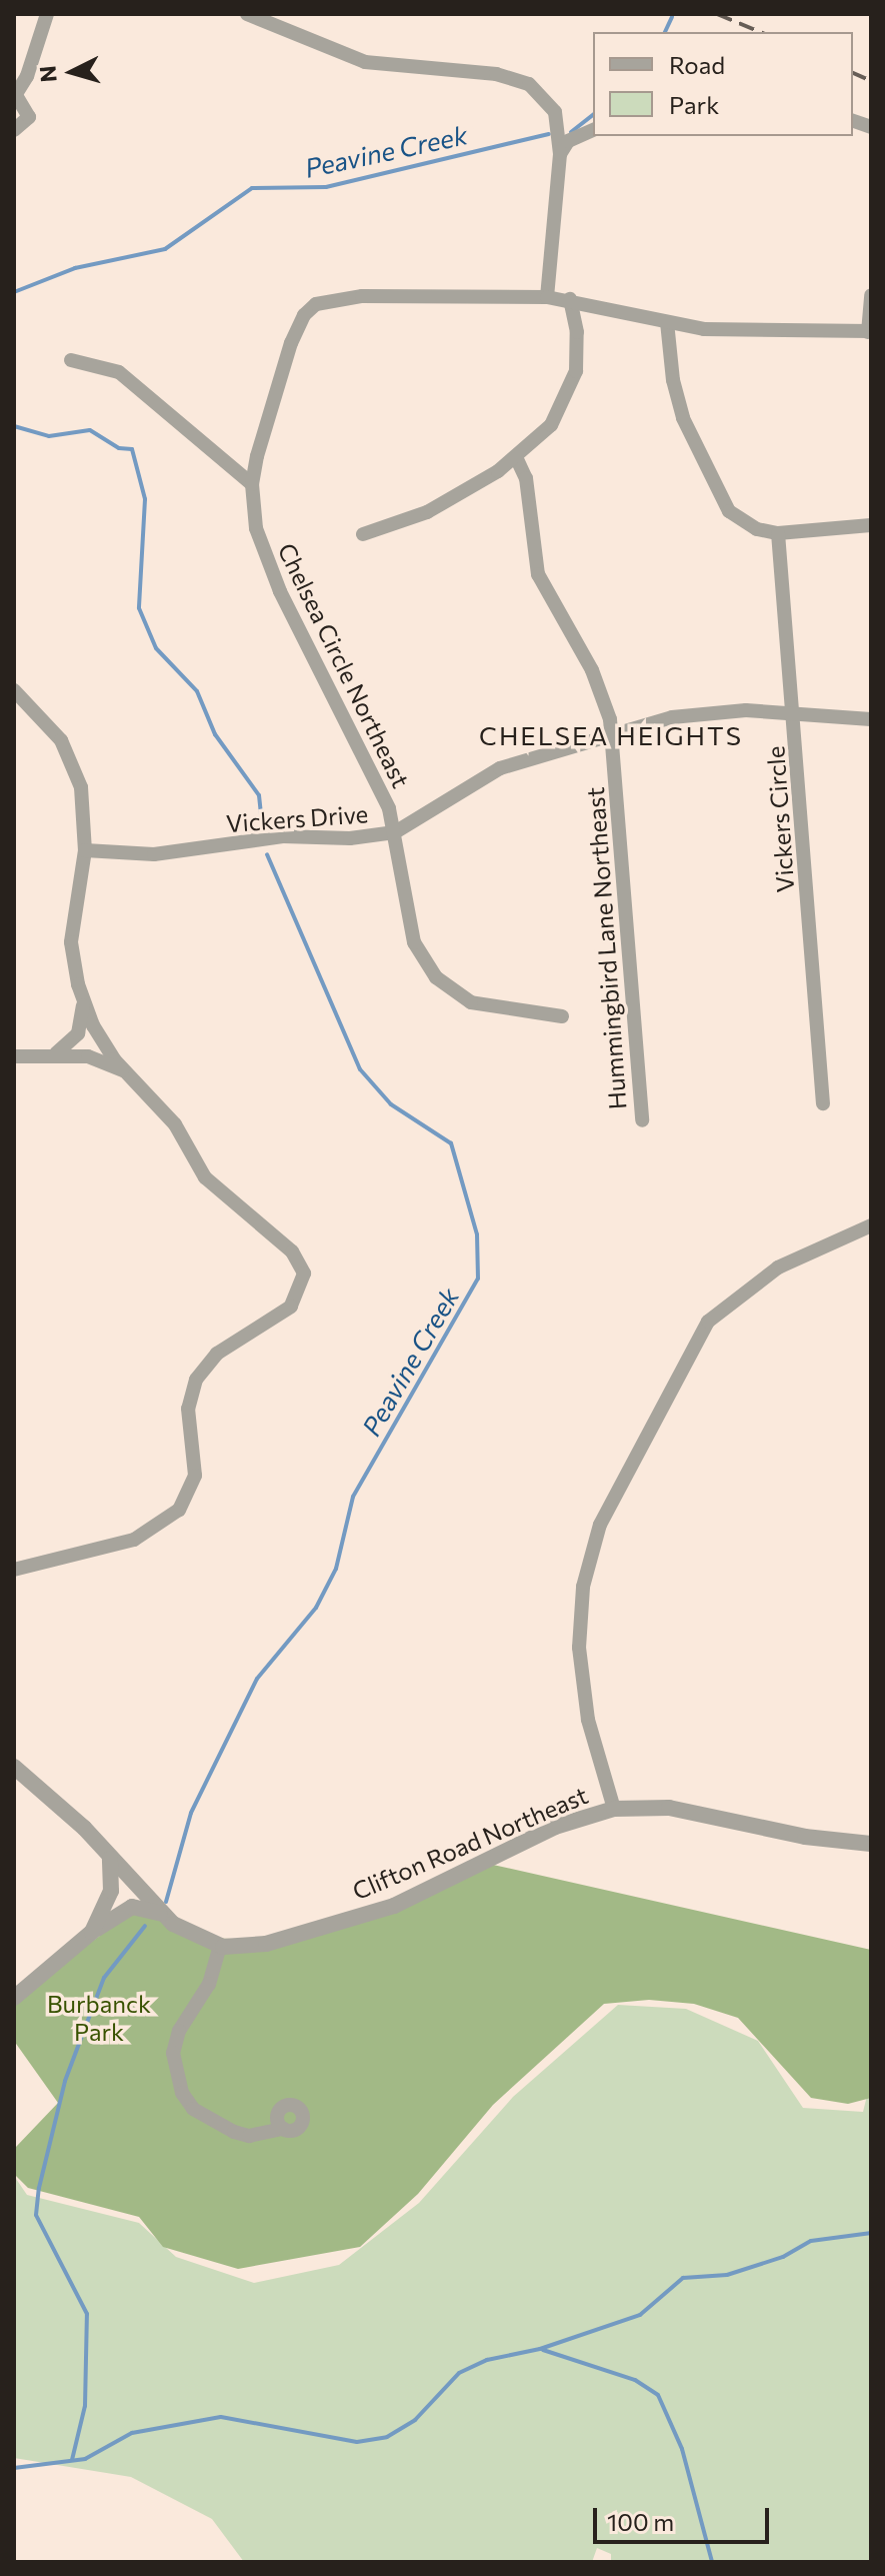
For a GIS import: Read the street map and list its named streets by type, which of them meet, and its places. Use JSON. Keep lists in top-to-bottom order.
{
  "streets": {
    "street": [
      "Chelsea Circle Northeast",
      "Vickers Drive",
      "Vickers Circle",
      "Hummingbird Lane Northeast",
      "Clifton Road Northeast"
    ]
  },
  "crossings": [
    ["Chelsea Circle Northeast", "Vickers Drive"],
    ["Vickers Drive", "Vickers Circle"],
    ["Vickers Drive", "Hummingbird Lane Northeast"]
  ],
  "districts": ["CHELSEA HEIGHTS"],
  "water": ["Peavine Creek"],
  "parks": ["Burbanck Park"],
  "legend": ["Road", "Park"],
  "scale_bar": "100 m",
  "north": "left"
}
